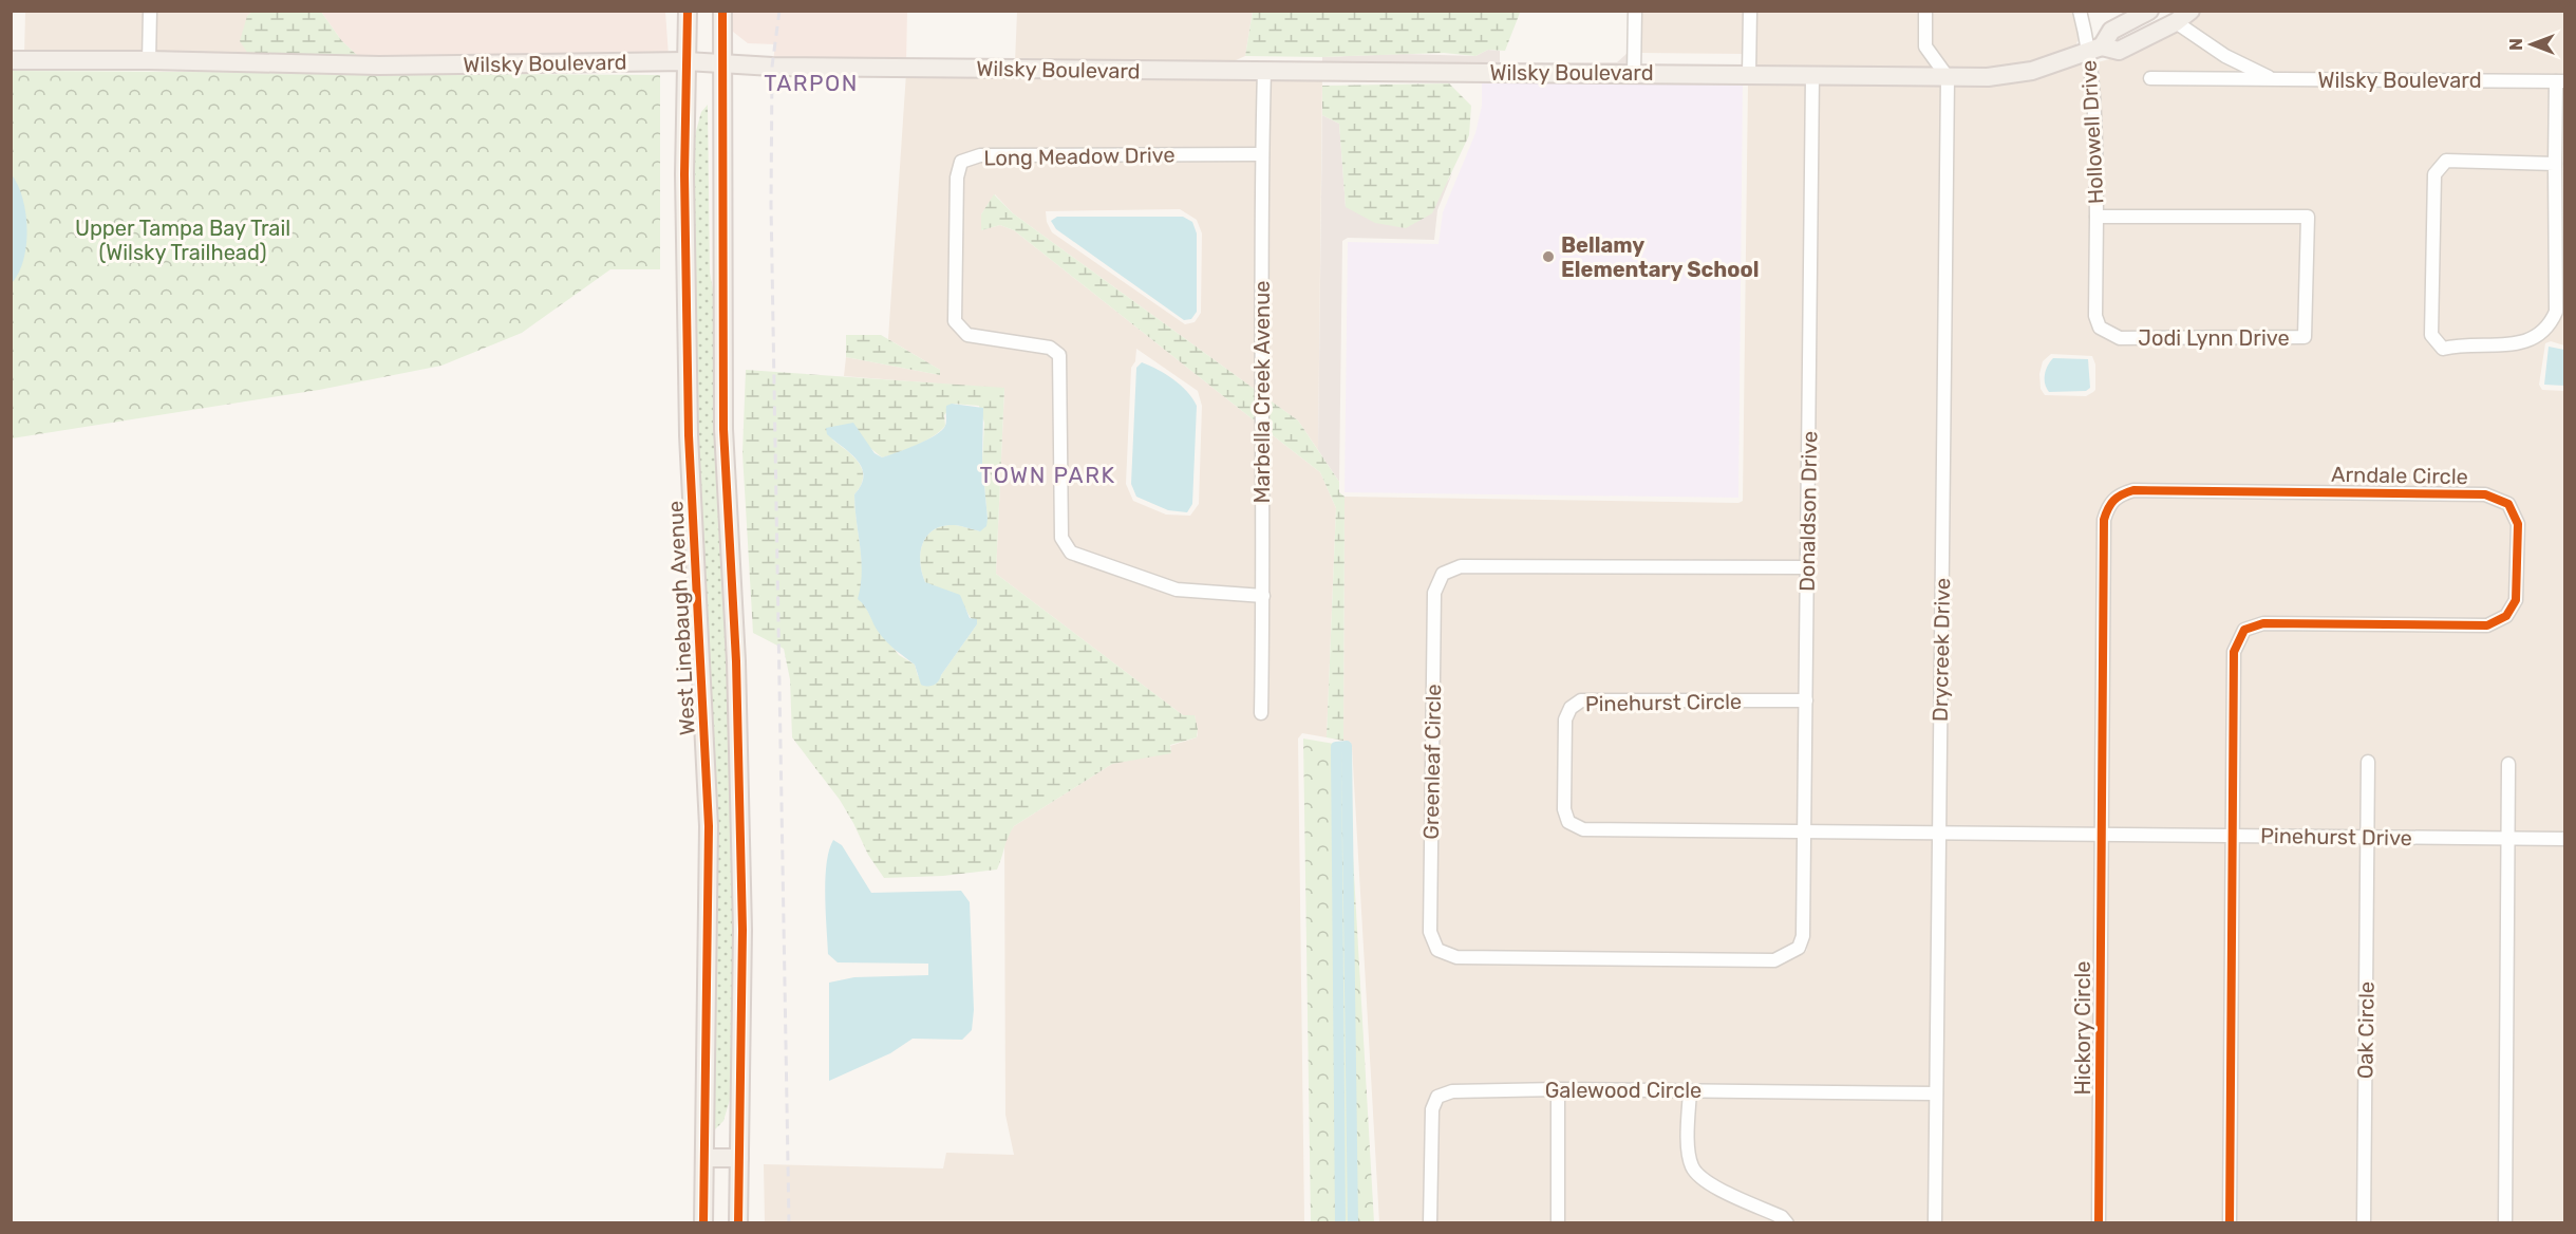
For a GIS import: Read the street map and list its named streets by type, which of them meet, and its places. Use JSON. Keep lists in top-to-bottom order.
{
  "streets": {
    "main road": ["Wilsky Boulevard", "West Linebaugh Avenue"],
    "street": [
      "Hollowell Drive",
      "Long Meadow Drive",
      "Jodi Lynn Drive",
      "Marbella Creek Avenue",
      "Arndale Circle",
      "Donaldson Drive",
      "Drycreek Drive",
      "Pinehurst Circle",
      "Greenleaf Circle",
      "Pinehurst Drive",
      "Hickory Circle",
      "Oak Circle",
      "Galewood Circle"
    ]
  },
  "crossings": [
    ["Wilsky Boulevard", "Hollowell Drive"],
    ["Wilsky Boulevard", "Marbella Creek Avenue"],
    ["Wilsky Boulevard", "Donaldson Drive"],
    ["Wilsky Boulevard", "West Linebaugh Avenue"],
    ["Wilsky Boulevard", "Drycreek Drive"],
    ["Hollowell Drive", "Jodi Lynn Drive"],
    ["Long Meadow Drive", "Marbella Creek Avenue"],
    ["Arndale Circle", "Pinehurst Drive"],
    ["Arndale Circle", "Hickory Circle"],
    ["Donaldson Drive", "Pinehurst Circle"],
    ["Donaldson Drive", "Greenleaf Circle"],
    ["Donaldson Drive", "Pinehurst Drive"],
    ["Drycreek Drive", "Pinehurst Drive"],
    ["Drycreek Drive", "Galewood Circle"],
    ["Pinehurst Circle", "Pinehurst Drive"],
    ["Pinehurst Drive", "Hickory Circle"],
    ["Pinehurst Drive", "Oak Circle"]
  ],
  "districts": ["TARPON", "TOWN PARK"],
  "parks": ["Upper Tampa Bay Trail (Wilsky Trailhead)"],
  "places": ["Bellamy Elementary School"],
  "north": "left"
}
